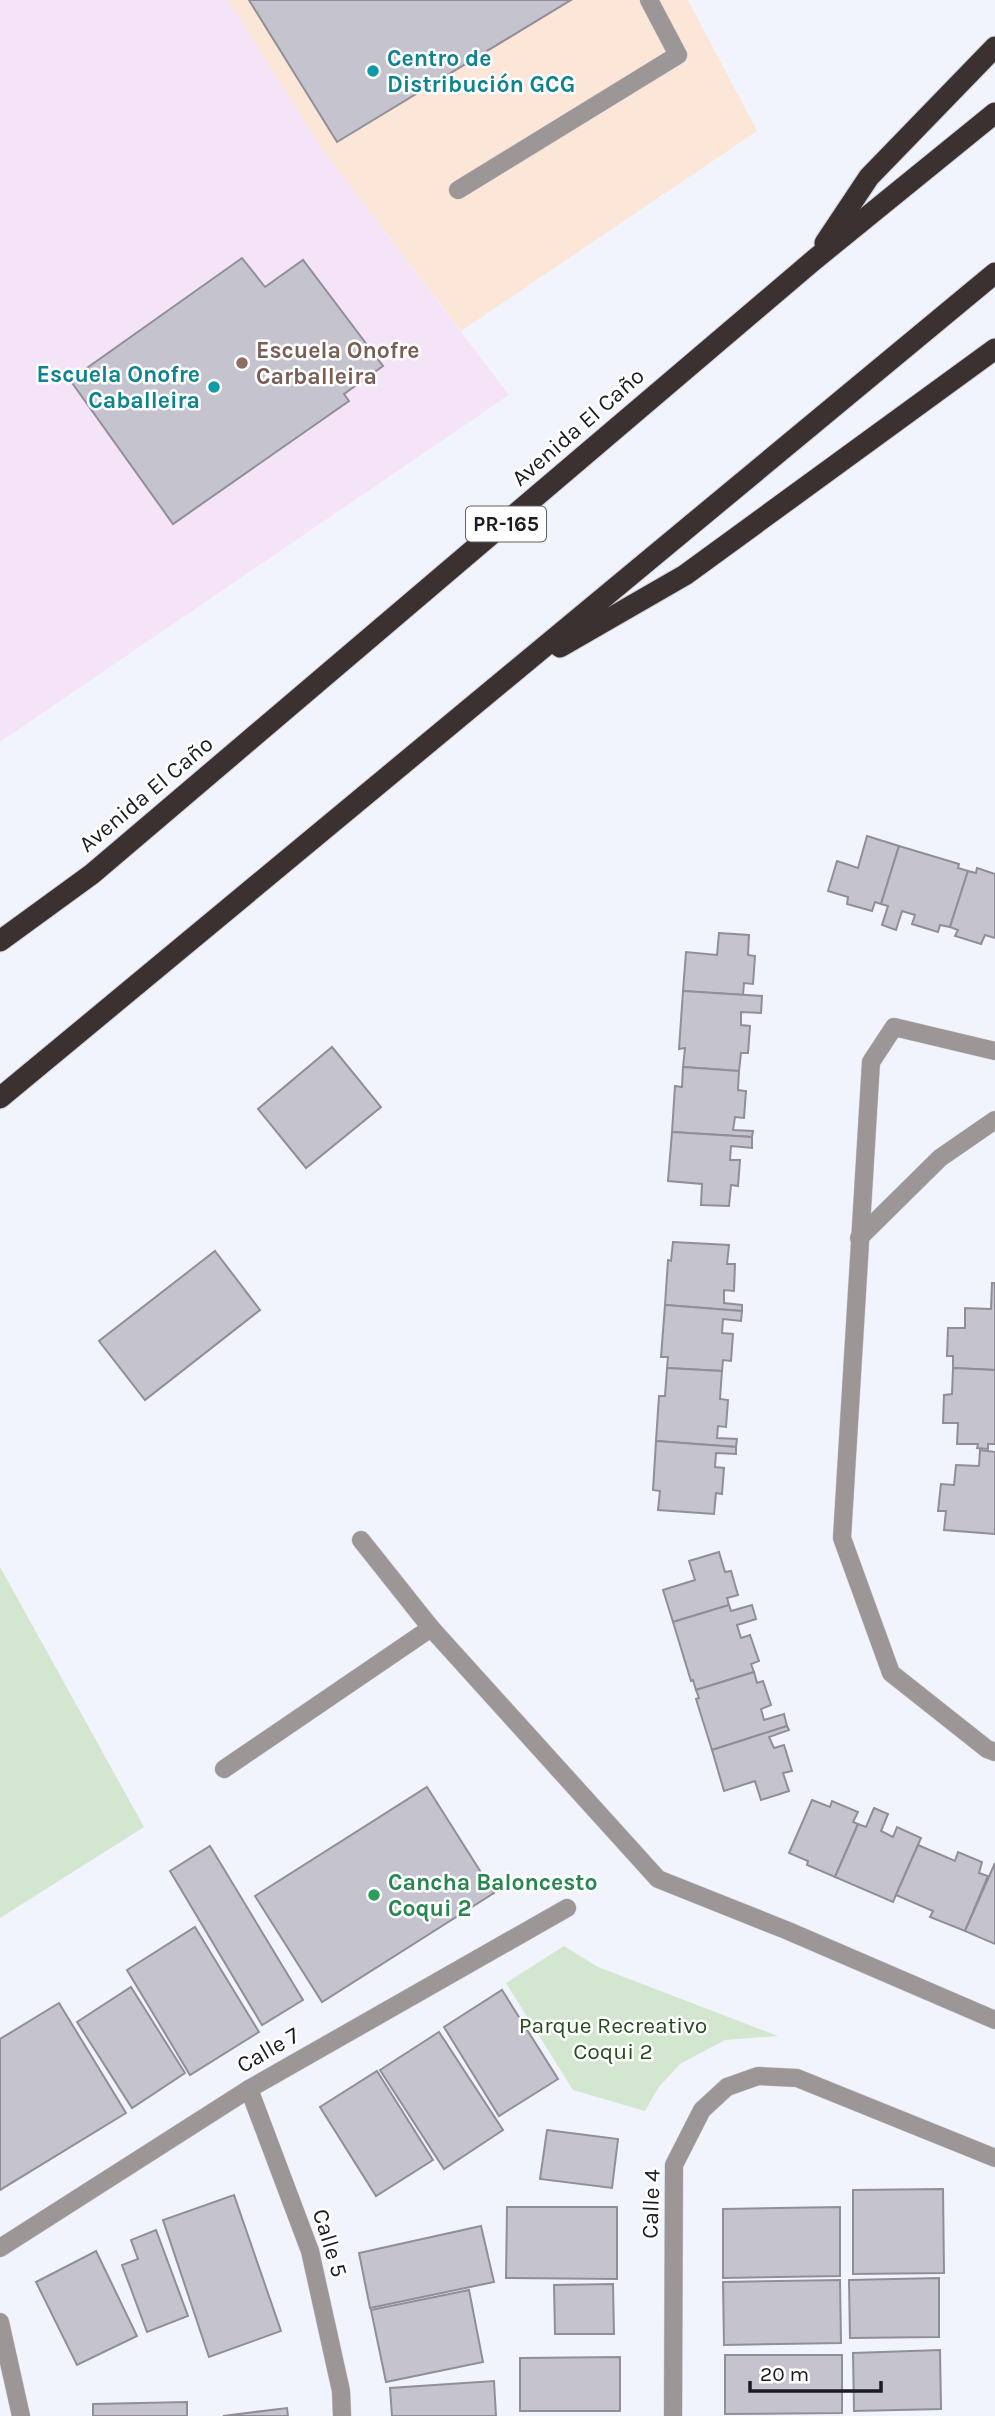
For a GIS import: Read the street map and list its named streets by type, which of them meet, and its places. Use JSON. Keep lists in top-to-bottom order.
{
  "streets": {
    "highway": ["Avenida El Caño", "PR-165"],
    "street": ["Calle 7", "Calle 4", "Calle 5"]
  },
  "crossings": [
    ["Calle 7", "Calle 5"]
  ],
  "parks": ["Parque Recreativo Coqui 2"],
  "places": [
    "Centro de Distribución GCG",
    "Escuela Onofre Carballeira",
    "Escuela Onofre Caballeira",
    "Cancha Baloncesto Coqui 2"
  ],
  "scale_bar": "20 m"
}
